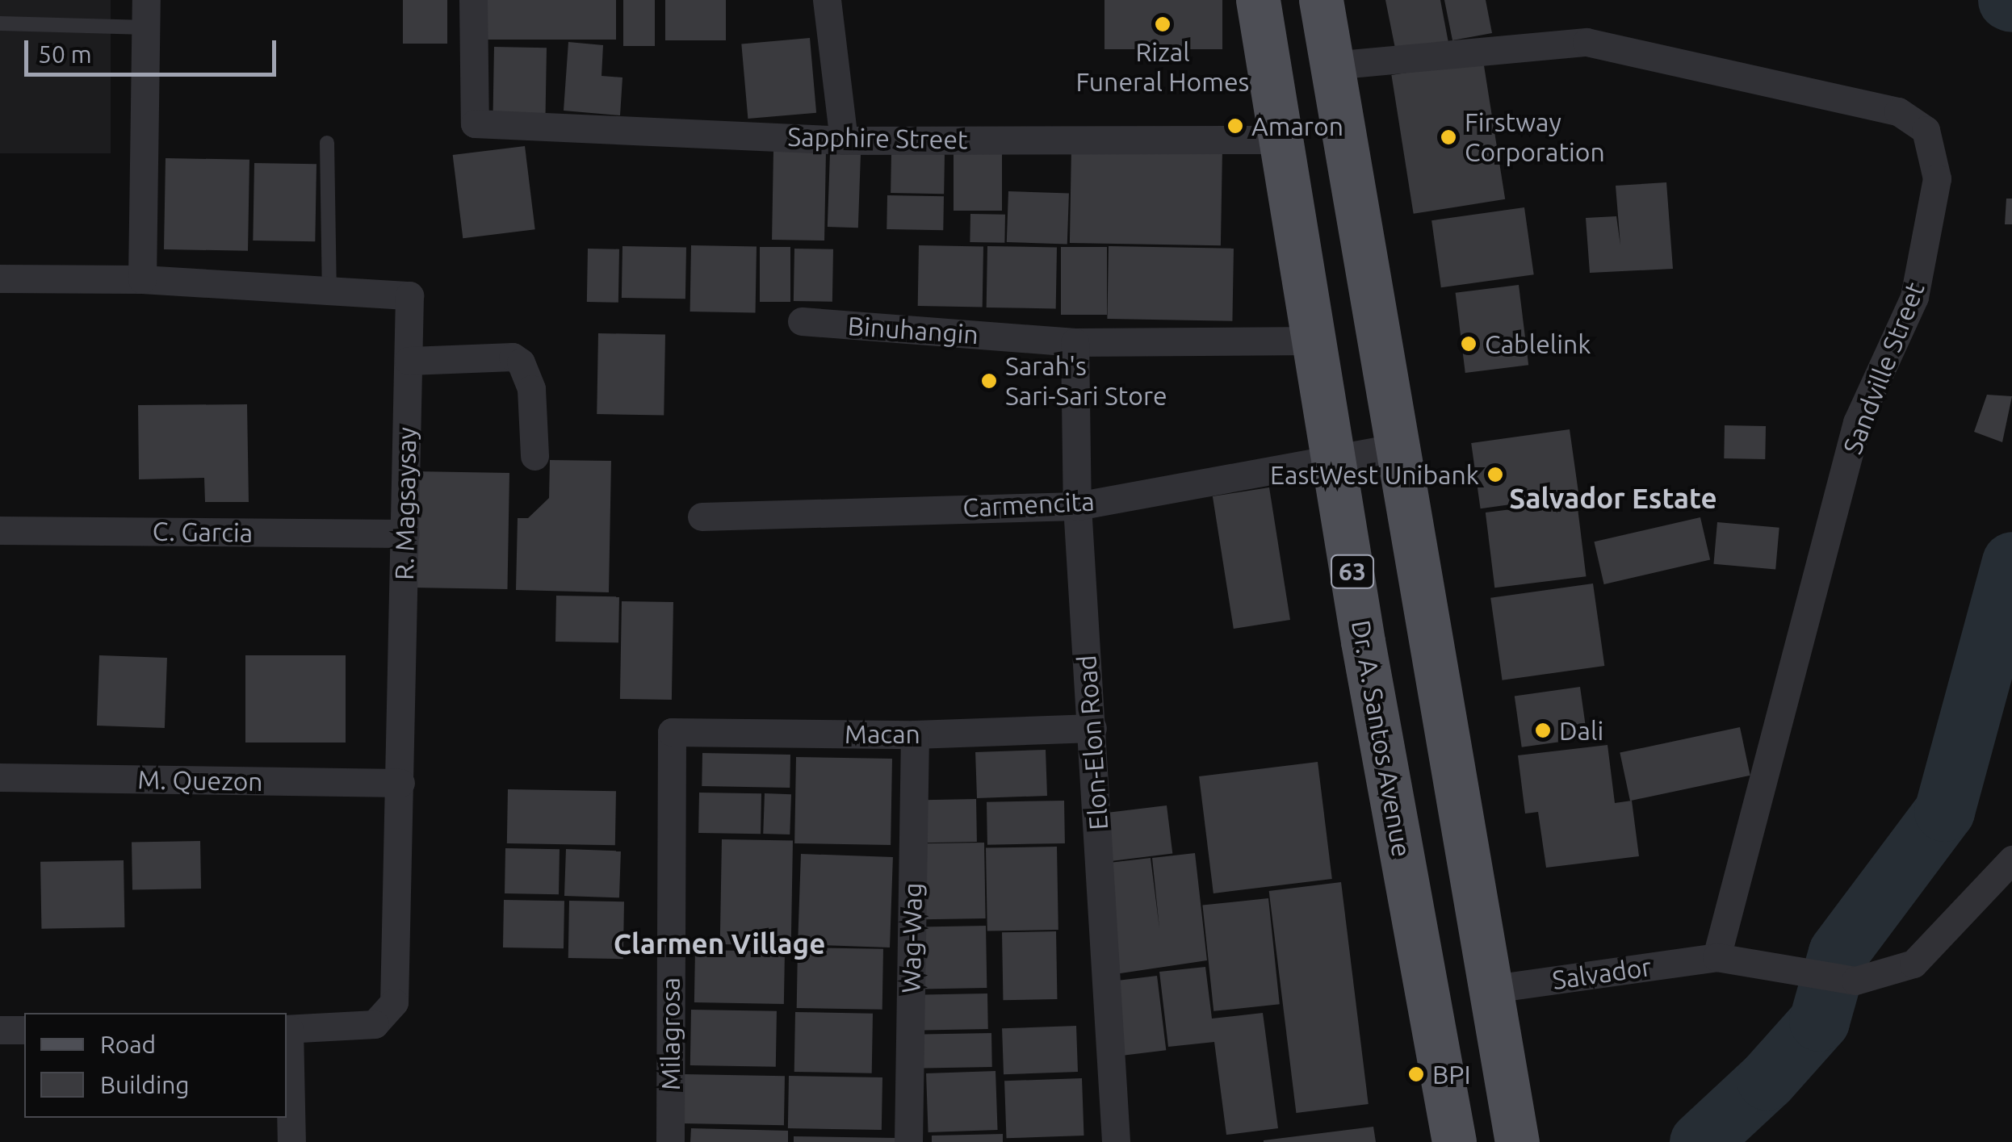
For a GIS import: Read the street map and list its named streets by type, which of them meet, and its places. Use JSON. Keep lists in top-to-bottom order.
{
  "streets": {
    "main road": ["63", "Dr. A. Santos Avenue"],
    "street": [
      "Sapphire Street",
      "Binuhangin",
      "Sandville Street",
      "R. Magsaysay",
      "Carmencita",
      "C. Garcia",
      "Macan",
      "Elon-Elon Road",
      "M. Quezon",
      "Wag-Wag",
      "Salvador",
      "Milagrosa"
    ]
  },
  "crossings": [
    ["Sapphire Street", "Dr. A. Santos Avenue"],
    ["Binuhangin", "Dr. A. Santos Avenue"],
    ["Binuhangin", "Elon-Elon Road"],
    ["Sandville Street", "Salvador"],
    ["R. Magsaysay", "C. Garcia"],
    ["R. Magsaysay", "M. Quezon"],
    ["Carmencita", "Dr. A. Santos Avenue"],
    ["Carmencita", "Elon-Elon Road"],
    ["Macan", "Elon-Elon Road"],
    ["Macan", "Wag-Wag"],
    ["Macan", "Milagrosa"]
  ],
  "districts": ["Salvador Estate", "Clarmen Village"],
  "places": [
    "Rizal Funeral Homes",
    "Amaron",
    "Firstway Corporation",
    "Cablelink",
    "Sarah's Sari-Sari Store",
    "EastWest Unibank",
    "Dali",
    "BPI"
  ],
  "legend": ["Road", "Building"],
  "scale_bar": "50 m"
}
